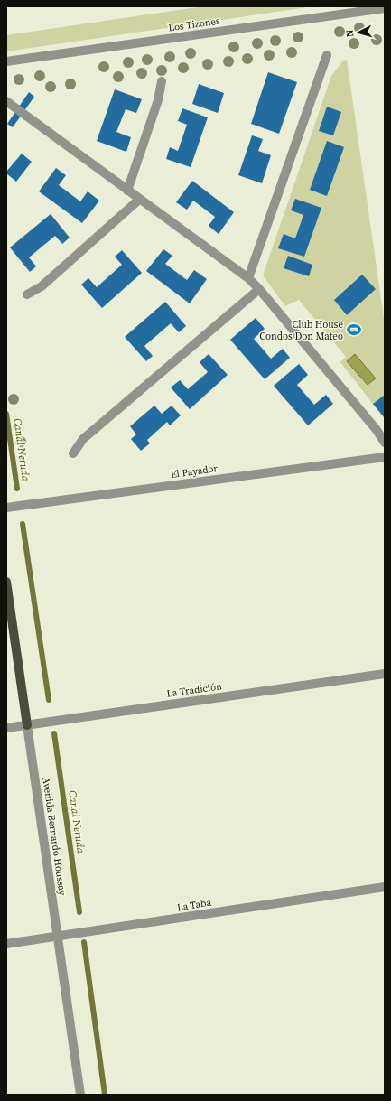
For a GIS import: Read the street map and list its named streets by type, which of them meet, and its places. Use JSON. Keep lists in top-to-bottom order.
{
  "streets": {
    "main road": ["Avenida Bernardo Houssay"],
    "street": [
      "Los Tizones",
      "El Payador",
      "La Tradición",
      "La Taba"
    ]
  },
  "crossings": [
    ["La Tradición", "Avenida Bernardo Houssay"],
    ["Avenida Bernardo Houssay", "La Taba"]
  ],
  "water": ["Canal Neruda"],
  "places": {
    "sports": ["Club House Condos Don Mateo"]
  },
  "north": "left"
}
